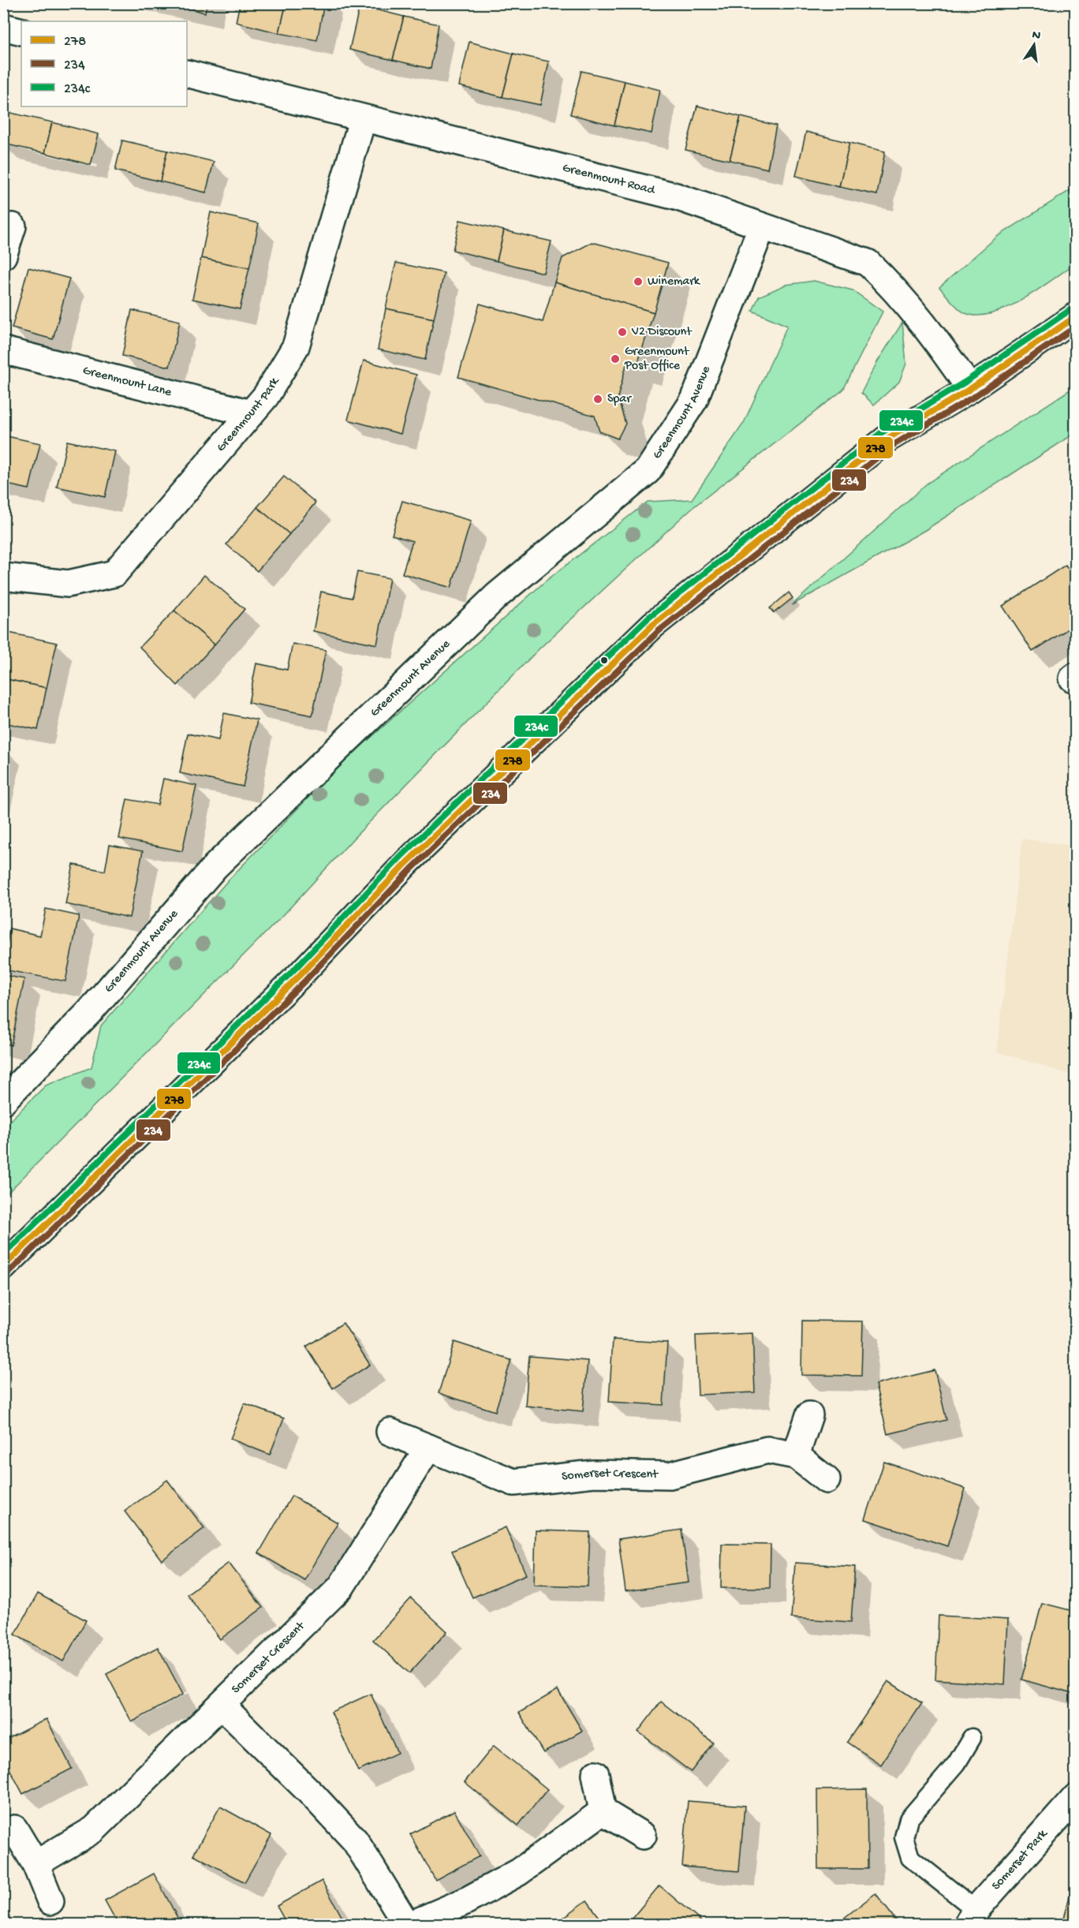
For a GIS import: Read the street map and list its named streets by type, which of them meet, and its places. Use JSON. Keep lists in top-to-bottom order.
{
  "streets": {
    "main road": [
      "Greenmount Road",
      "Greenmount Lane",
      "Greenmount Avenue",
      "Greenmount Park",
      "Somerset Crescent",
      "Somerset Park"
    ]
  },
  "crossings": [
    ["Greenmount Road", "Greenmount Avenue"],
    ["Greenmount Road", "Greenmount Park"],
    ["Greenmount Lane", "Greenmount Park"]
  ],
  "places": [
    "Winemark",
    "V2 Discount",
    "Greenmount Post Office",
    "Spar"
  ],
  "lines": ["transit line 234c", "transit line 278", "transit line 234"],
  "legend": ["278", "234", "234c"],
  "north": "top"
}
